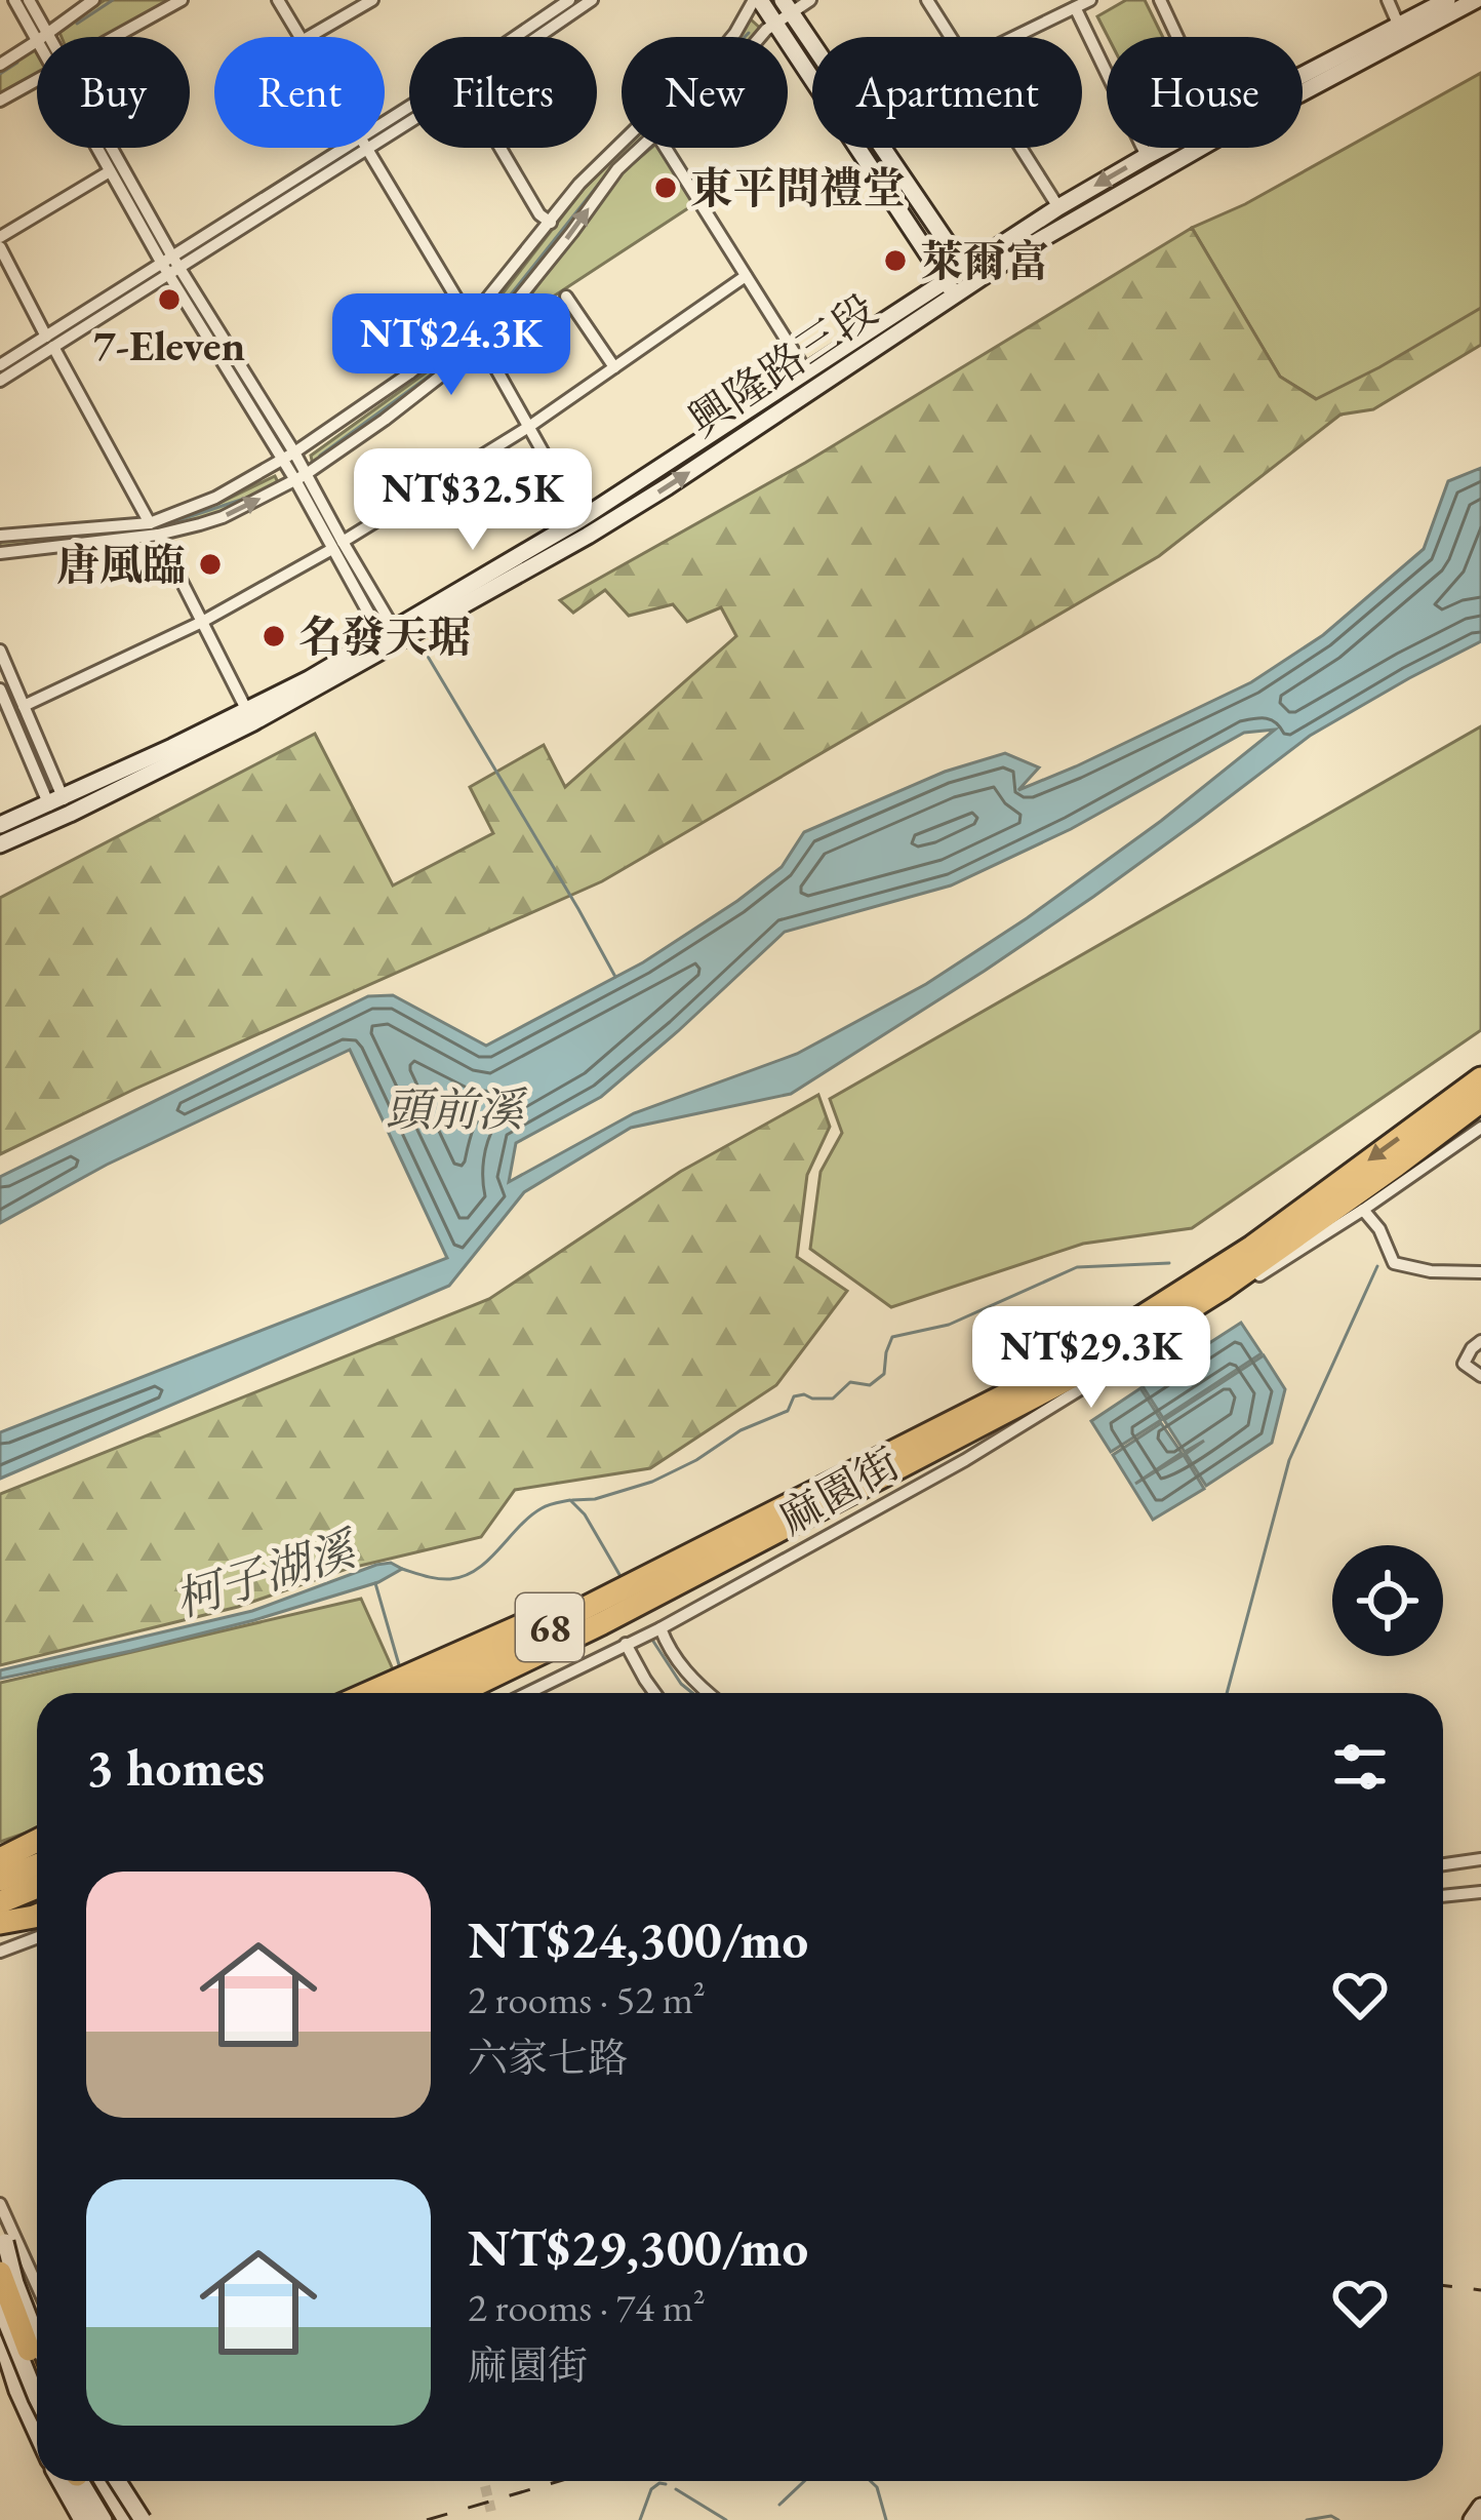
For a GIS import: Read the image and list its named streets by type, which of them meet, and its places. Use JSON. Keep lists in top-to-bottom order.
{
  "streets": {
    "highway": ["68"],
    "street": ["興隆路三段", "麻園街"]
  },
  "water": ["頭前溪", "柯子湖溪"],
  "places": [
    "東平問禮堂",
    "萊爾富",
    "7-Eleven",
    "唐風臨",
    "名發天琚"
  ],
  "page": {
    "chip": [
      "Buy",
      "Rent",
      "Filters",
      "New",
      "Apartment",
      "House"
    ],
    "price": ["NT$24.3K", "NT$32.5K", "NT$29.3K"],
    "heading": "3 homes",
    "list": [
      {
        "name": "NT$24,300/mo",
        "note": "2 rooms · 52 m² · 六家七路"
      },
      {
        "name": "NT$29,300/mo",
        "note": "2 rooms · 74 m² · 麻園街"
      }
    ]
  }
}
